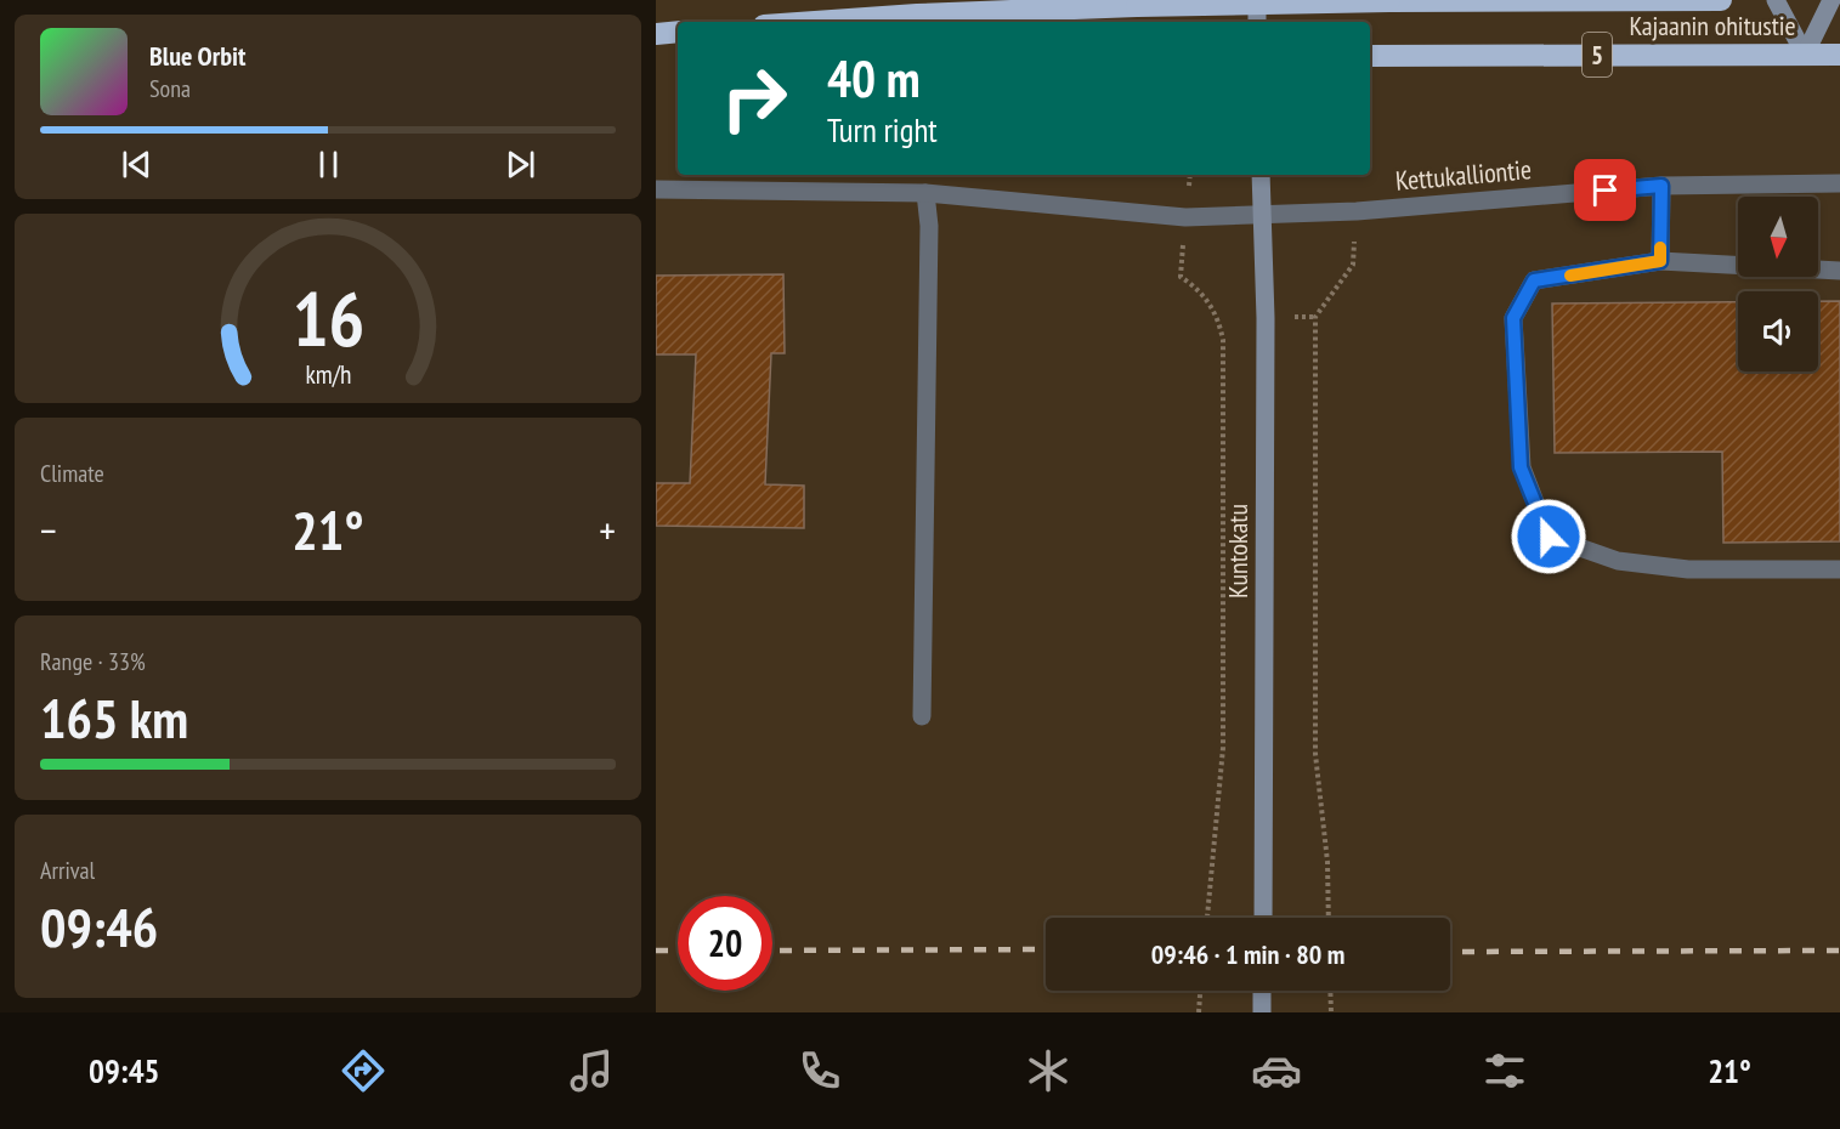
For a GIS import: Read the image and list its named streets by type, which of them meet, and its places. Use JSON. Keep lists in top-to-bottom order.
{
  "streets": {
    "highway": ["Kajaanin ohitustie", "5"],
    "street": ["Kettukalliontie", "Kuntokatu"]
  },
  "crossings": [
    ["Kettukalliontie", "Kuntokatu"]
  ],
  "north": "bottom",
  "page": {
    "turn": ["40 m", "Turn right"],
    "song": ["Blue Orbit", "Sona"],
    "tile": [
      "Climate",
      ["Range · 33%", "165 km"],
      ["Arrival", "09:46"]
    ],
    "heat": ["−", "21°", "+"],
    "limit": "20",
    "trip": "09:46 · 1 min · 80 m",
    "tabs": ["09:45", "21°"],
    "gauge": ["16", "km/h"]
  }
}
